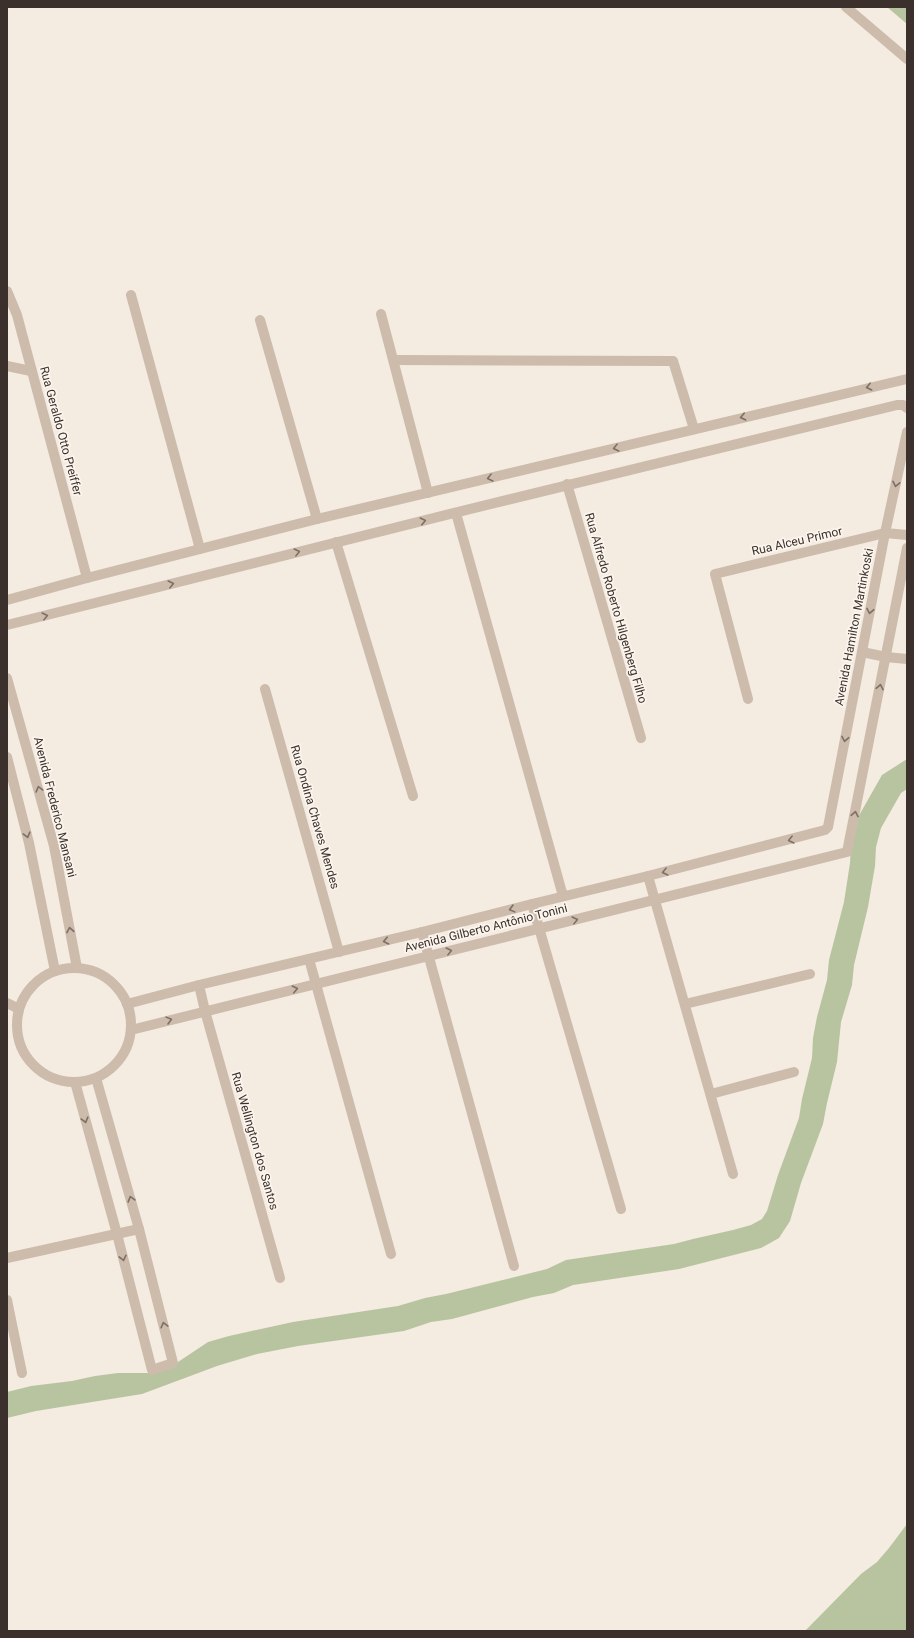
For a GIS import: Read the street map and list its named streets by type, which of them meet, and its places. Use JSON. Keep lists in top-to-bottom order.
{
  "streets": {
    "street": [
      "Rua Geraldo Otto Preiffer",
      "Rua Alceu Primor",
      "Rua Alfredo Roberto Hilgenberg Filho",
      "Avenida Hamilton Martinkoski",
      "Avenida Frederico Mansani",
      "Rua Ondina Chaves Mendes",
      "Avenida Gilberto Antônio Tonini",
      "Rua Wellington dos Santos"
    ]
  },
  "crossings": [
    ["Rua Alceu Primor", "Avenida Hamilton Martinkoski"],
    ["Avenida Hamilton Martinkoski", "Avenida Gilberto Antônio Tonini"],
    ["Avenida Frederico Mansani", "Avenida Gilberto Antônio Tonini"],
    ["Rua Ondina Chaves Mendes", "Avenida Gilberto Antônio Tonini"],
    ["Avenida Gilberto Antônio Tonini", "Rua Wellington dos Santos"]
  ],
  "one_way": ["Avenida Hamilton Martinkoski"]
}
